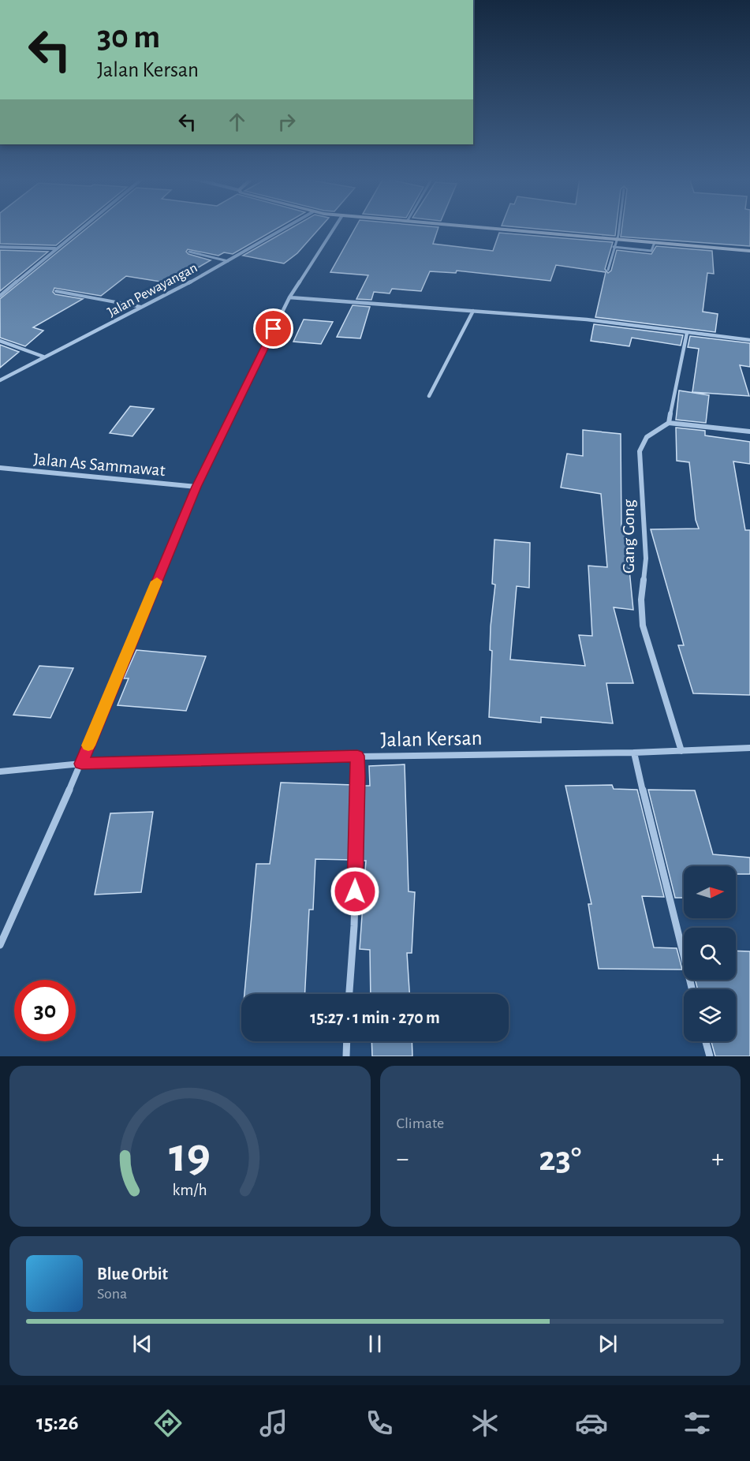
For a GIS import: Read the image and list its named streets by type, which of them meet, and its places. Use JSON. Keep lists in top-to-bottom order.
{
  "streets": {
    "street": [
      "Jalan Pewayangan",
      "Jalan As Sammawat",
      "Gang Gong",
      "Jalan Kersan"
    ]
  },
  "crossings": [
    ["Gang Gong", "Jalan Kersan"]
  ],
  "north": "right",
  "page": {
    "turn": ["30 m", "Jalan Kersan"],
    "limit": "30",
    "trip": "15:27 · 1 min · 270 m",
    "tile": "Climate",
    "heat": ["−", "23°", "+"],
    "song": ["Blue Orbit", "Sona"],
    "tabs": "15:26",
    "gauge": ["19", "km/h"]
  }
}
